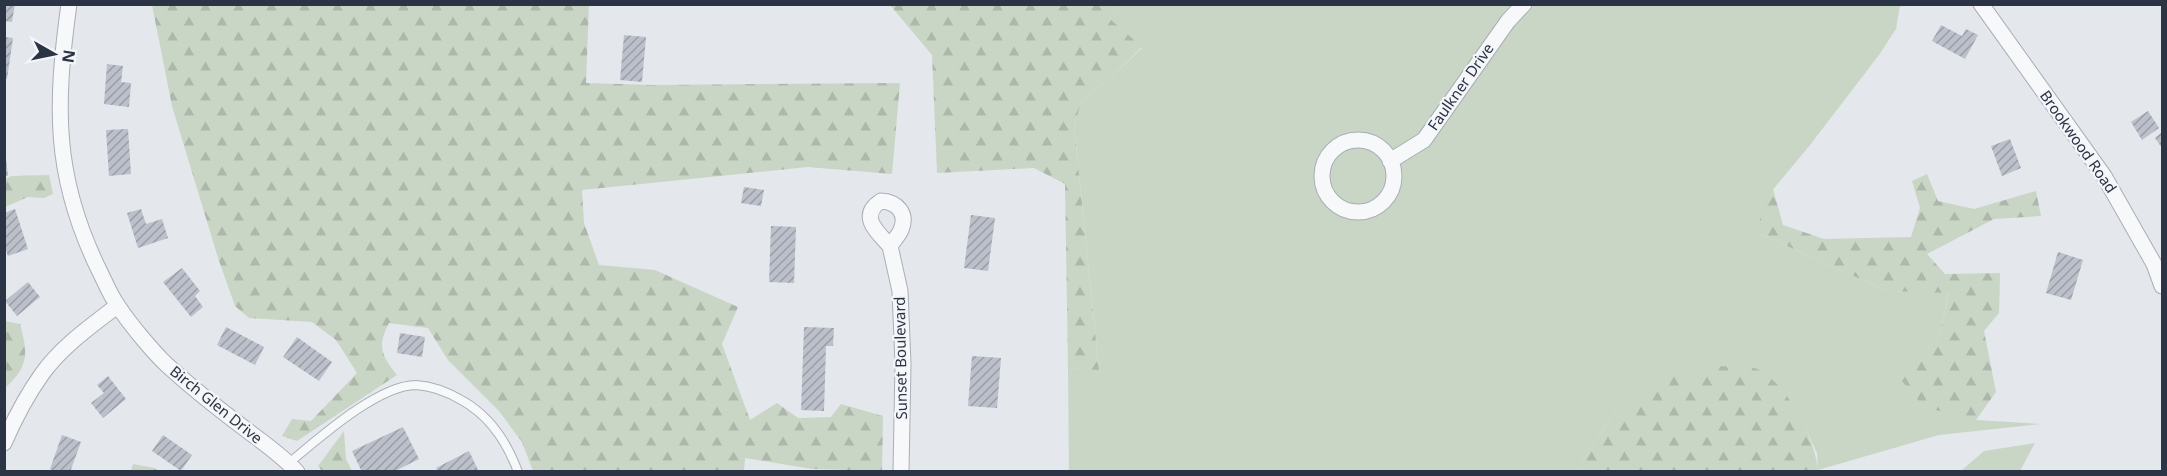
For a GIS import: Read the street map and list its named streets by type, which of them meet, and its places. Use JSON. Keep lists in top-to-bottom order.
{
  "streets": {
    "street": [
      "Faulkner Drive",
      "Brookwood Road",
      "Sunset Boulevard",
      "Birch Glen Drive"
    ]
  },
  "north": "right"
}
